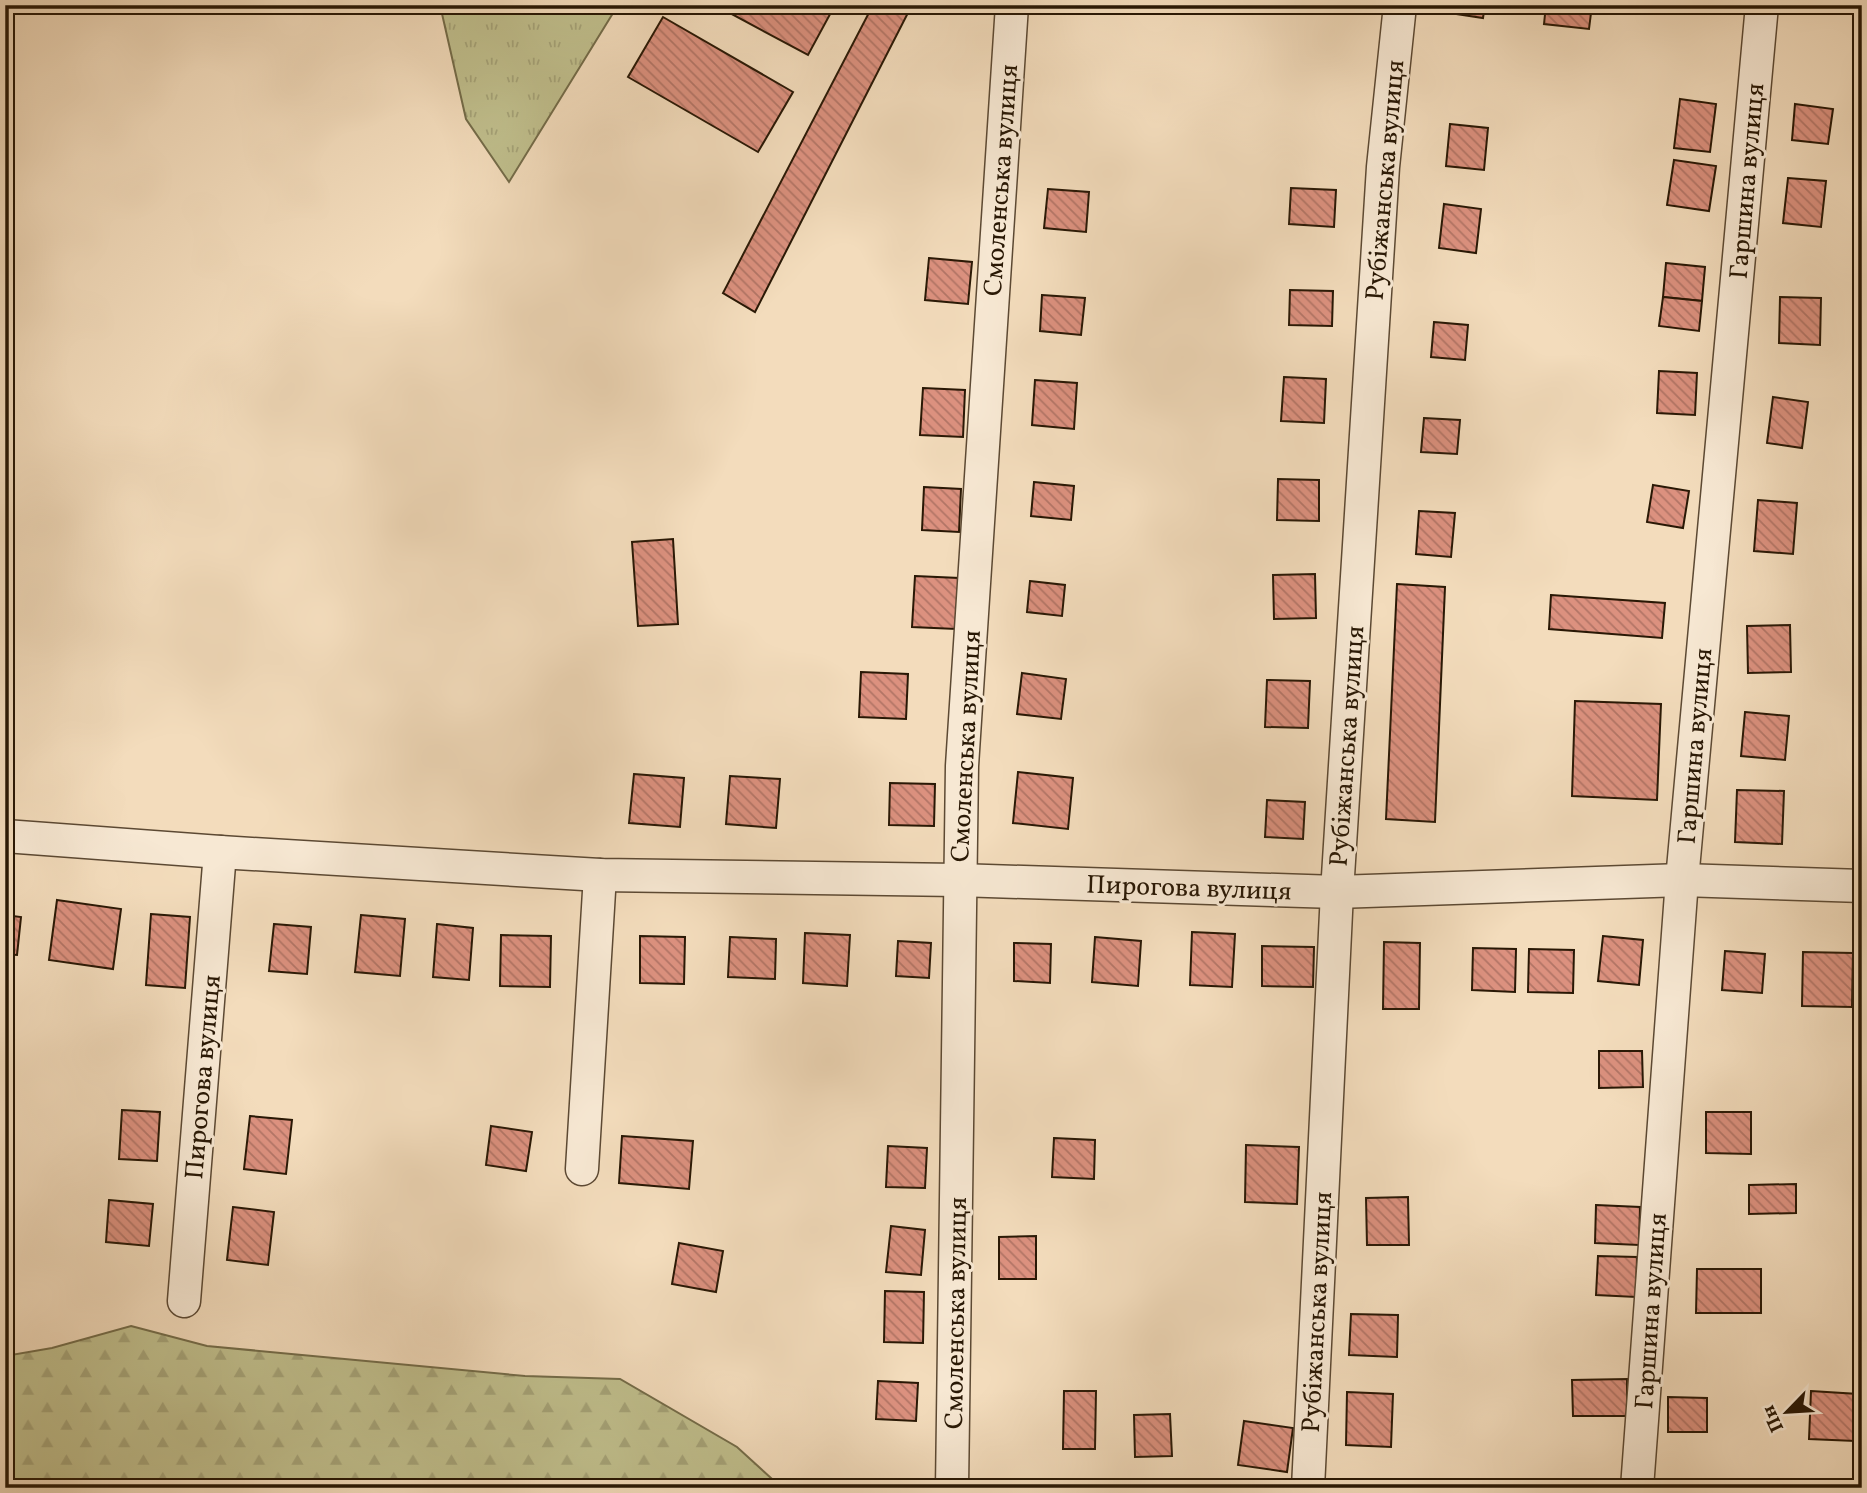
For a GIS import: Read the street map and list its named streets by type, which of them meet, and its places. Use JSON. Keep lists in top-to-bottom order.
{
  "streets": {
    "street": [
      "Смоленська вулиця",
      "Рубіжанська вулиця",
      "Гаршина вулиця",
      "Пирогова вулиця"
    ]
  },
  "crossings": [
    ["Смоленська вулиця", "Пирогова вулиця"],
    ["Рубіжанська вулиця", "Пирогова вулиця"],
    ["Гаршина вулиця", "Пирогова вулиця"]
  ],
  "north": "bottom left"
}
